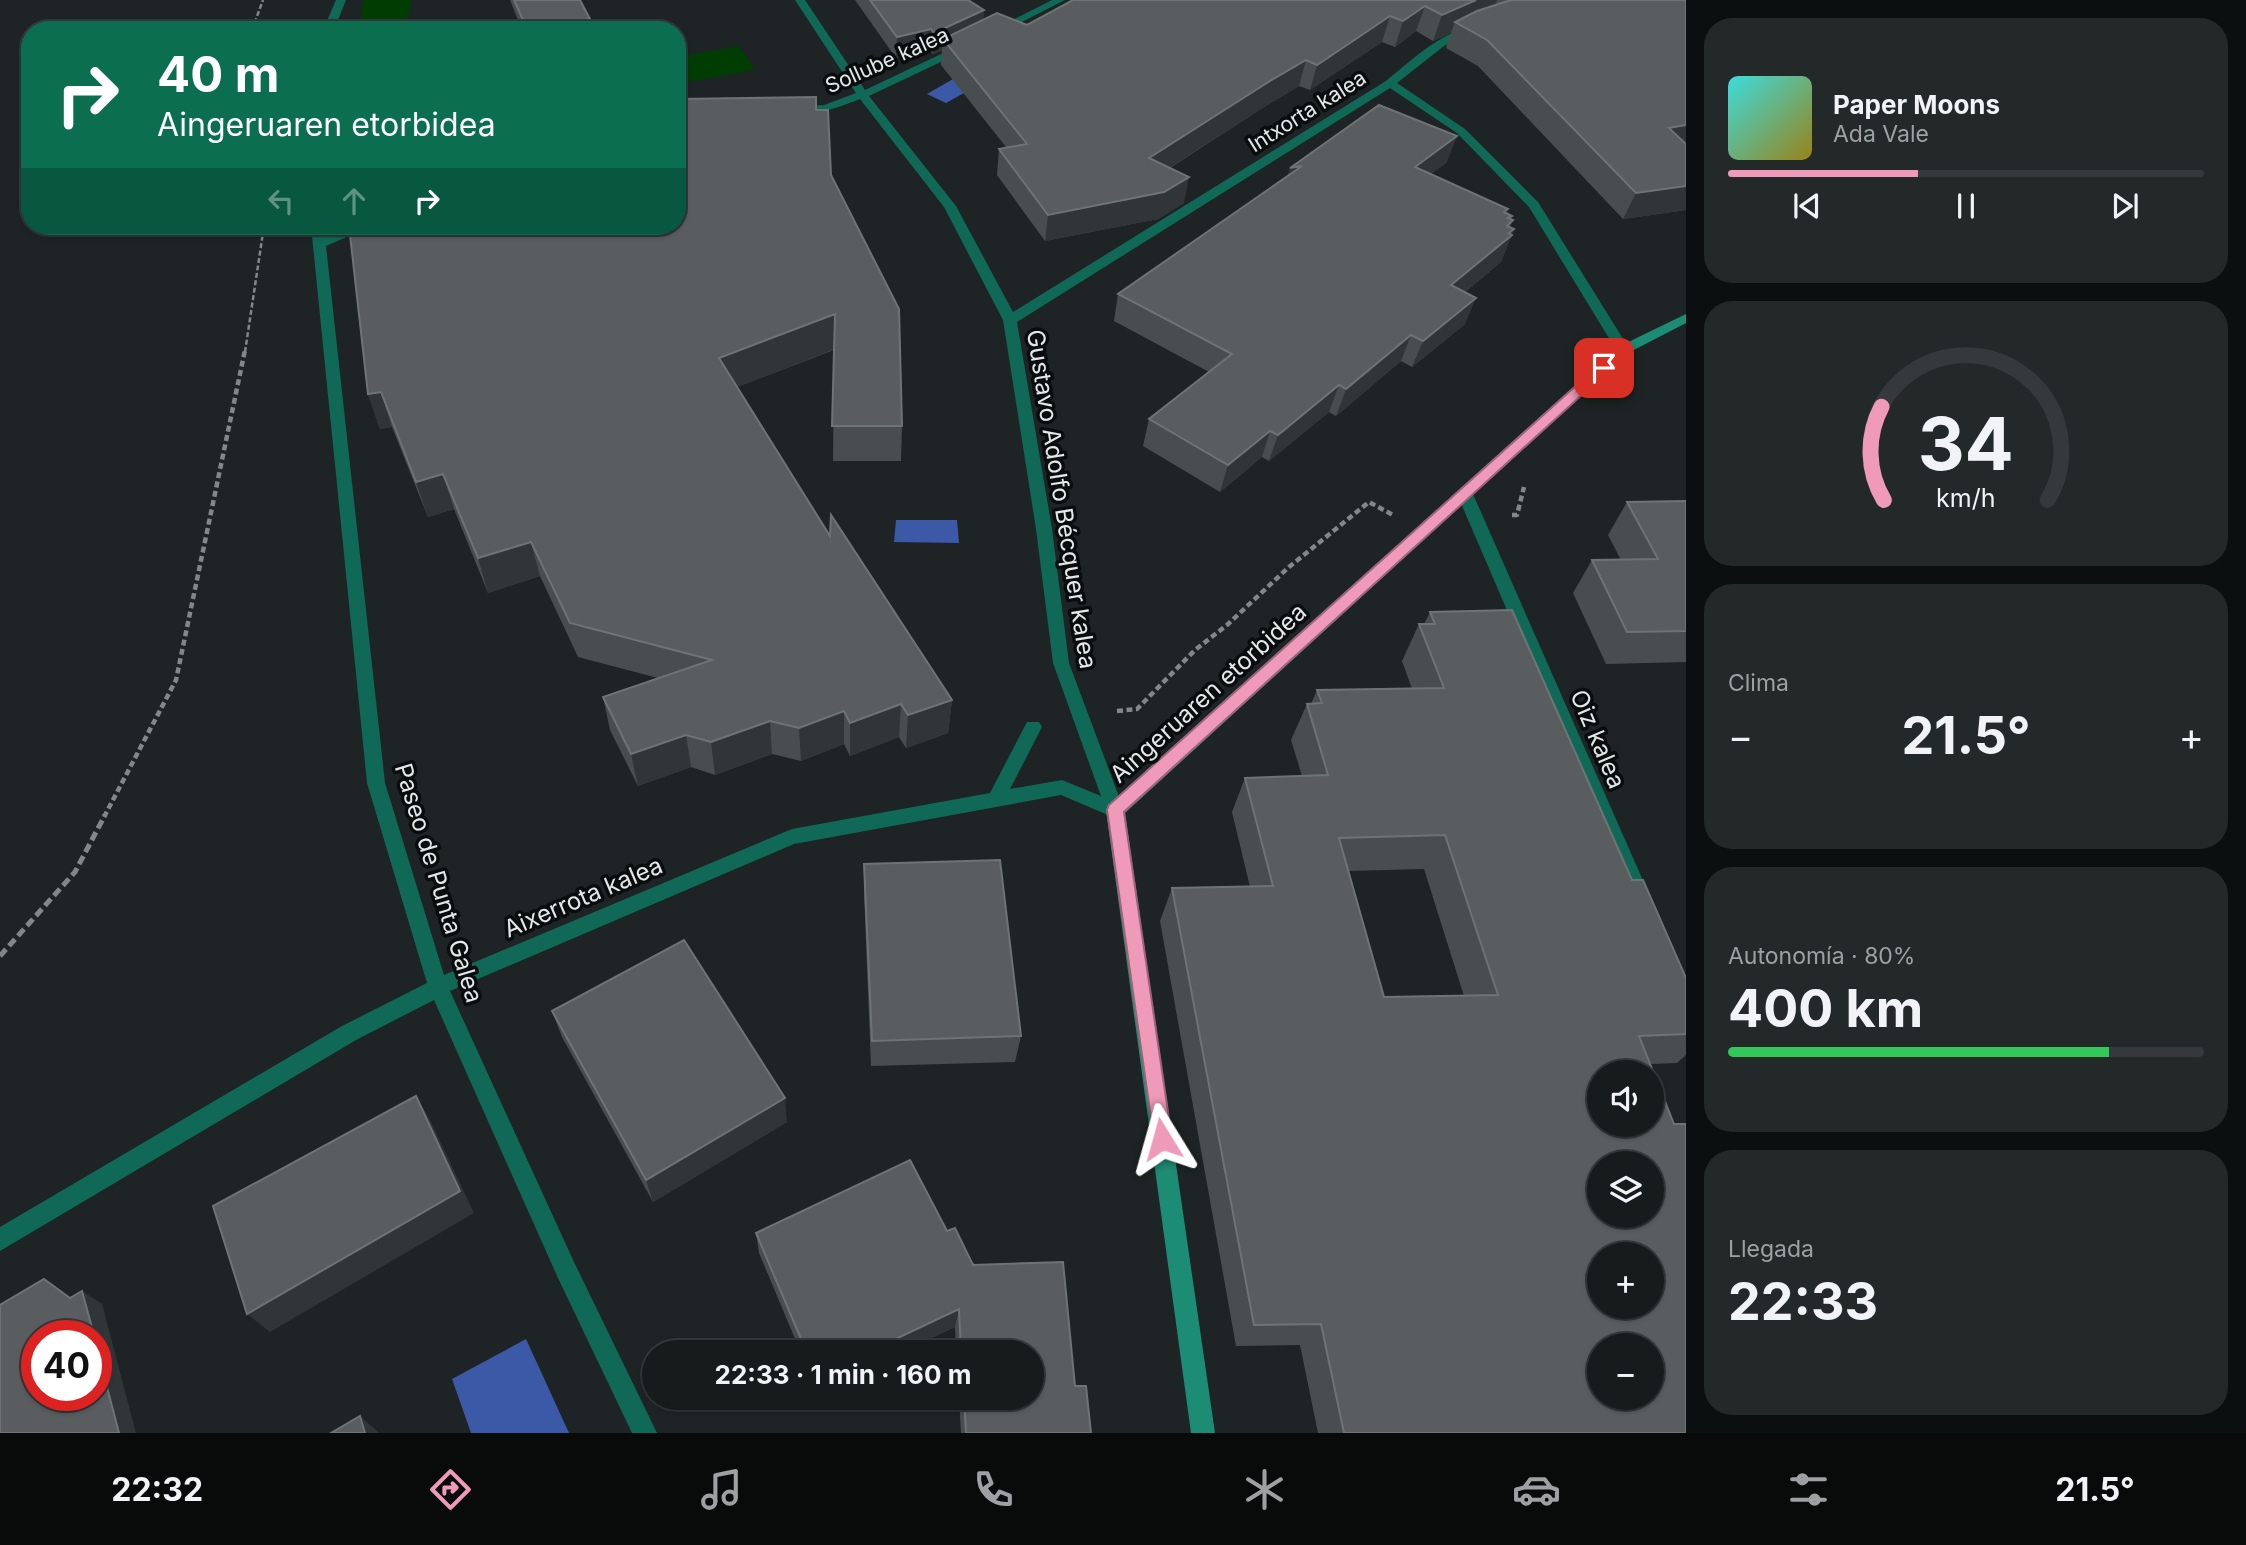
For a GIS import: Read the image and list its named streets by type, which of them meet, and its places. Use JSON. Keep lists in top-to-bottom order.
{
  "streets": {
    "street": [
      "Sollube kalea",
      "Intxorta kalea",
      "Gustavo Adolfo Bécquer kalea",
      "Aingeruaren etorbidea",
      "Oiz kalea",
      "Paseo de Punta Galea",
      "Aixerrota kalea"
    ]
  },
  "crossings": [
    ["Sollube kalea", "Gustavo Adolfo Bécquer kalea"],
    ["Intxorta kalea", "Gustavo Adolfo Bécquer kalea"],
    ["Gustavo Adolfo Bécquer kalea", "Aingeruaren etorbidea"],
    ["Gustavo Adolfo Bécquer kalea", "Aixerrota kalea"],
    ["Aingeruaren etorbidea", "Oiz kalea"],
    ["Aingeruaren etorbidea", "Aixerrota kalea"],
    ["Paseo de Punta Galea", "Aixerrota kalea"]
  ],
  "page": {
    "turn": ["40 m", "Aingeruaren etorbidea"],
    "song": ["Paper Moons", "Ada Vale"],
    "tile": [
      "Clima",
      ["Autonomía · 80%", "400 km"],
      ["Llegada", "22:33"]
    ],
    "heat": ["−", "21.5°", "+"],
    "map_buttons": ["+", "−"],
    "limit": "40",
    "trip": "22:33 · 1 min · 160 m",
    "tabs": ["22:32", "21.5°"],
    "gauge": ["34", "km/h"]
  }
}
